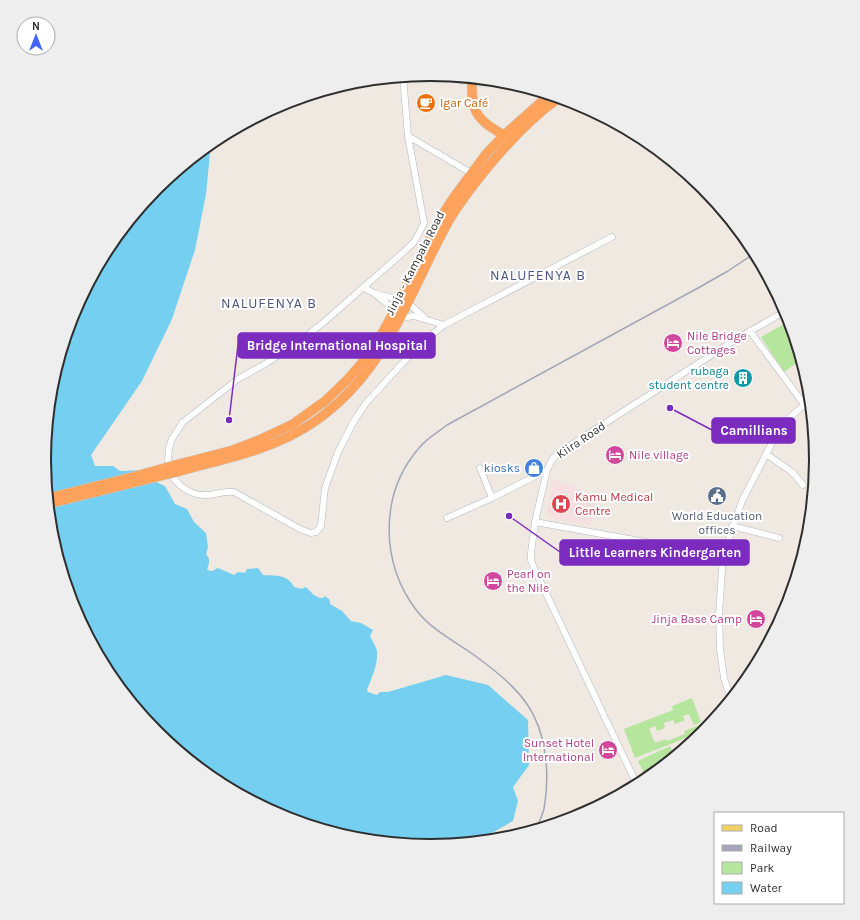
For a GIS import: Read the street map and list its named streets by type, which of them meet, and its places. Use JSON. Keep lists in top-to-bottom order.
{
  "streets": {
    "highway": ["Jinja - Kampala Road"],
    "street": ["Kiira Road"]
  },
  "districts": ["NALUFENYA B", "NALUFENYA B"],
  "places": {
    "cafe": ["Igar Café"],
    "hotel": [
      "Nile Bridge Cottages",
      "Nile village",
      "Pearl on the Nile",
      "Jinja Base Camp",
      "Sunset Hotel International"
    ],
    "building": ["rubaga student centre"],
    "other": ["Camillians", "Bridge International Hospital", "Little Learners Kindergarten"],
    "shop": ["kiosks"],
    "public building": ["World Education offices"],
    "hospital": ["Kamu Medical Centre"]
  },
  "legend": [
    "Road",
    "Railway",
    "Park",
    "Water"
  ],
  "north": "top"
}
